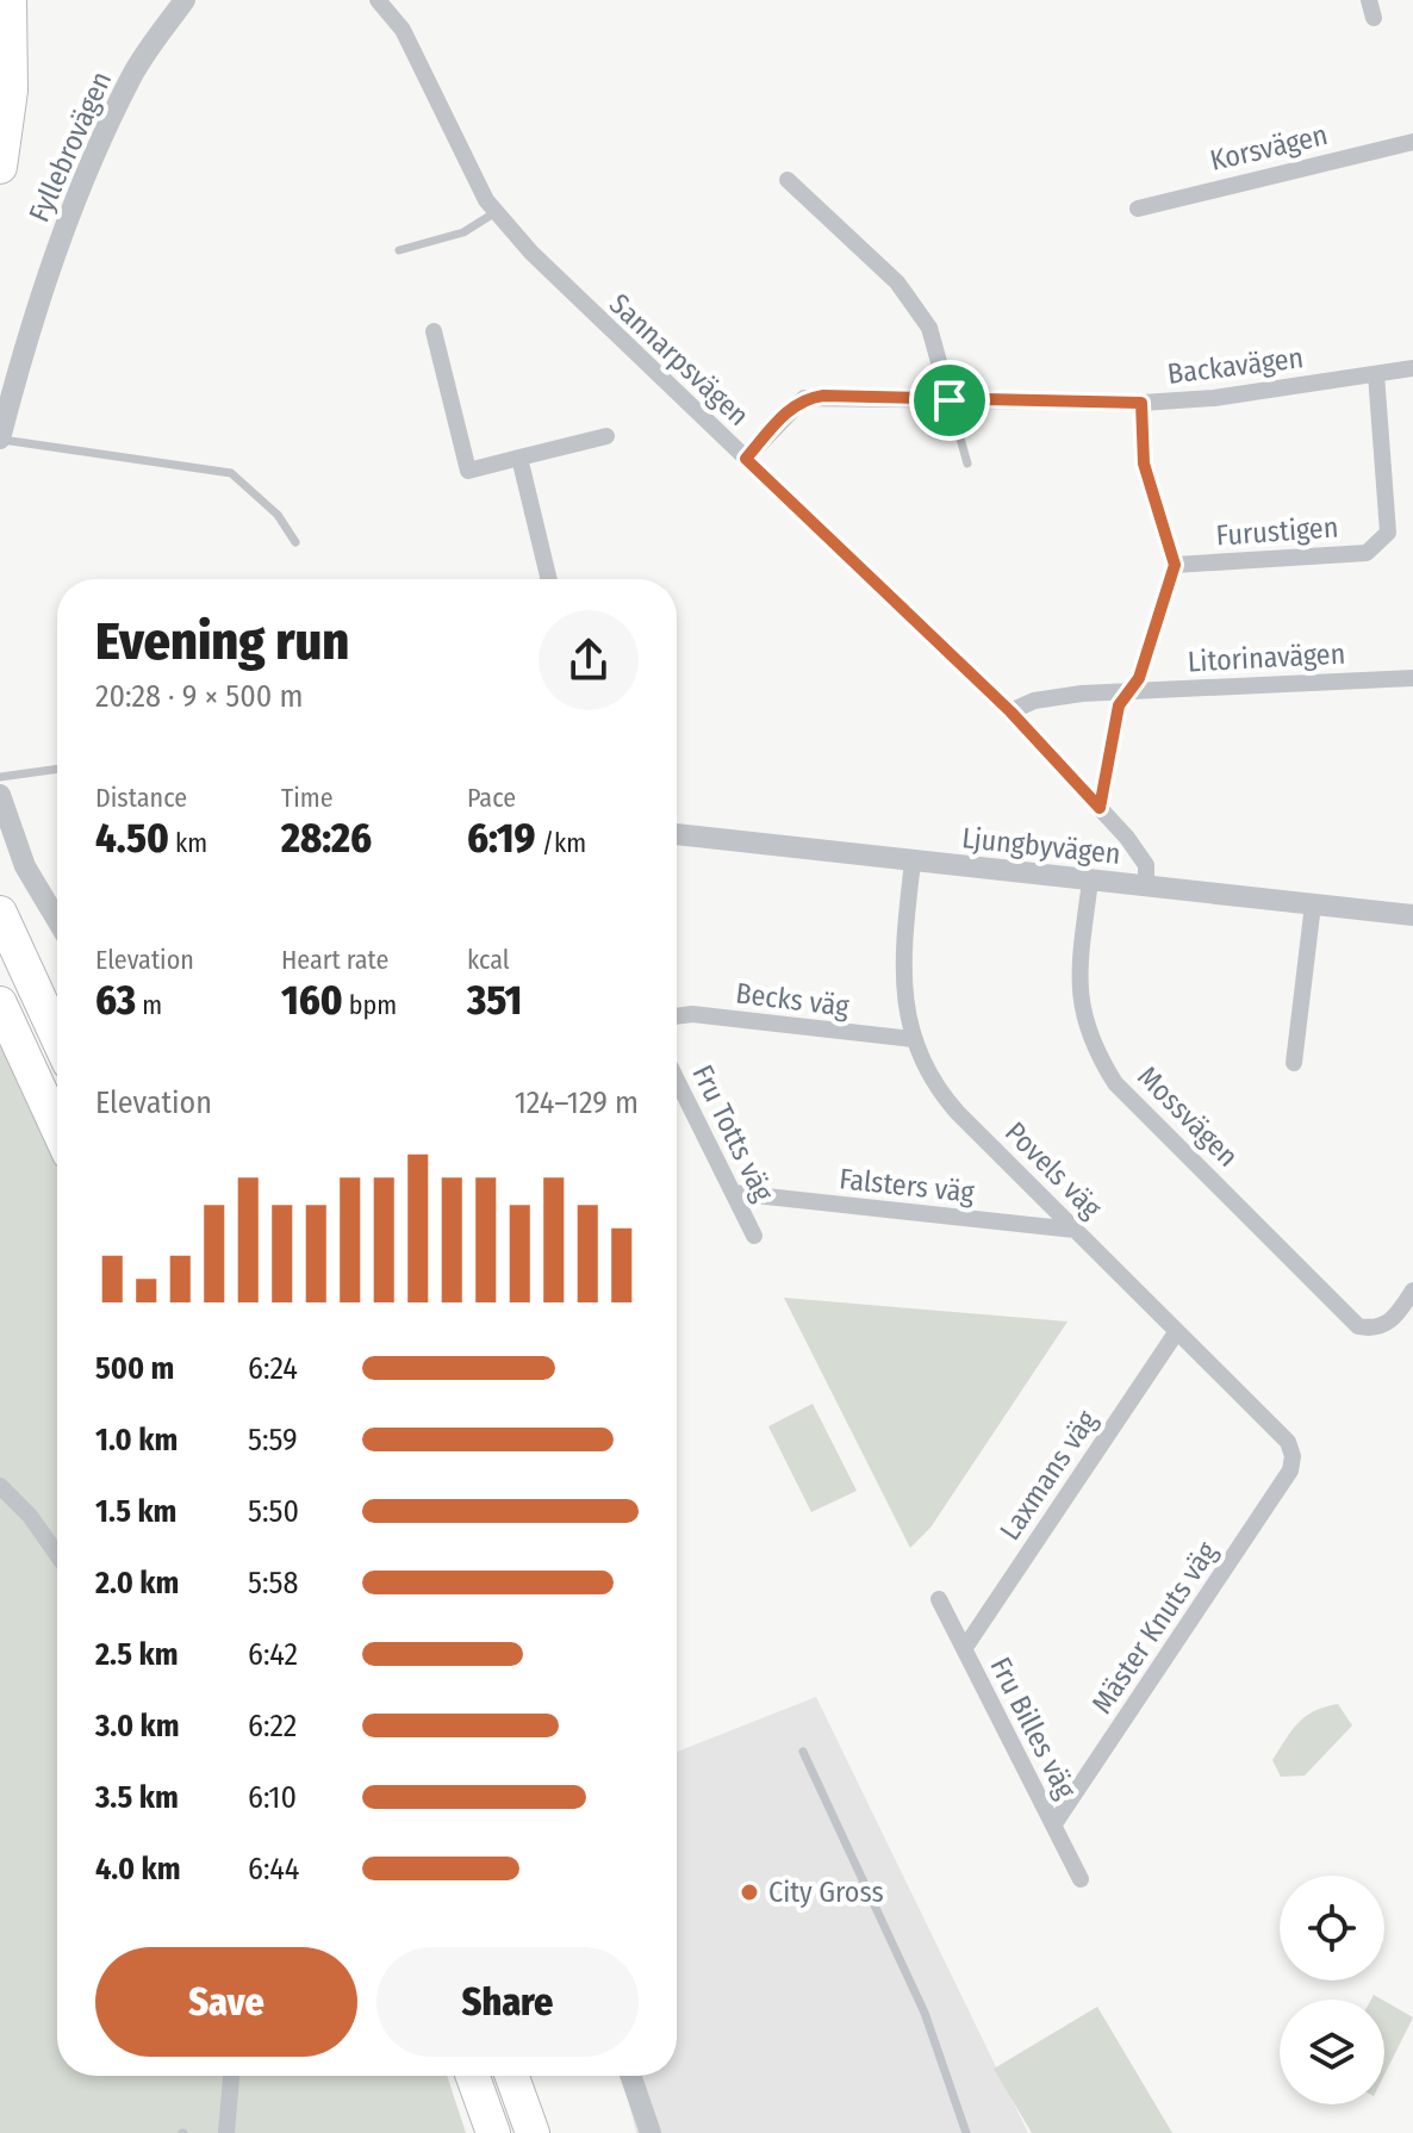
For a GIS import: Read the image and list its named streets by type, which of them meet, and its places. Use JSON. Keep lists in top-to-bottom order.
{
  "streets": {
    "street": [
      "Fyllebrovägen",
      "Korsvägen",
      "Sannarpsvägen",
      "Backavägen",
      "Furustigen",
      "Litorinavägen",
      "Ljungbyvägen",
      "Becks väg",
      "Mossvägen",
      "Fru Totts väg",
      "Povels väg",
      "Falsters väg",
      "Laxmans väg",
      "Mäster Knuts väg",
      "Fru Billes väg"
    ]
  },
  "crossings": [
    ["Sannarpsvägen", "Backavägen"],
    ["Sannarpsvägen", "Litorinavägen"],
    ["Sannarpsvägen", "Ljungbyvägen"],
    ["Backavägen", "Furustigen"],
    ["Ljungbyvägen", "Mossvägen"],
    ["Ljungbyvägen", "Povels väg"],
    ["Becks väg", "Povels väg"],
    ["Fru Totts väg", "Falsters väg"],
    ["Povels väg", "Falsters väg"],
    ["Povels väg", "Laxmans väg"],
    ["Povels väg", "Mäster Knuts väg"],
    ["Laxmans väg", "Fru Billes väg"],
    ["Mäster Knuts väg", "Fru Billes väg"]
  ],
  "places": ["City Gross"],
  "page": {
    "heading": ["Evening run", "20:28 · 9 × 500 m"],
    "stats": [
      ["Distance", "4.50 km"],
      ["Time", "28:26"],
      ["Pace", "6:19 /km"],
      ["Elevation", "63 m"],
      ["Heart rate", "160 bpm"],
      ["kcal", "351"]
    ],
    "chart": ["Elevation", "124–129 m"],
    "list": [
      {
        "name": "500 m",
        "note": "6:24"
      },
      {
        "name": "1.0 km",
        "note": "5:59"
      },
      {
        "name": "1.5 km",
        "note": "5:50"
      },
      {
        "name": "2.0 km",
        "note": "5:58"
      },
      {
        "name": "2.5 km",
        "note": "6:42"
      },
      {
        "name": "3.0 km",
        "note": "6:22"
      },
      {
        "name": "3.5 km",
        "note": "6:10"
      },
      {
        "name": "4.0 km",
        "note": "6:44"
      }
    ],
    "buttons": ["Save", "Share"]
  }
}
